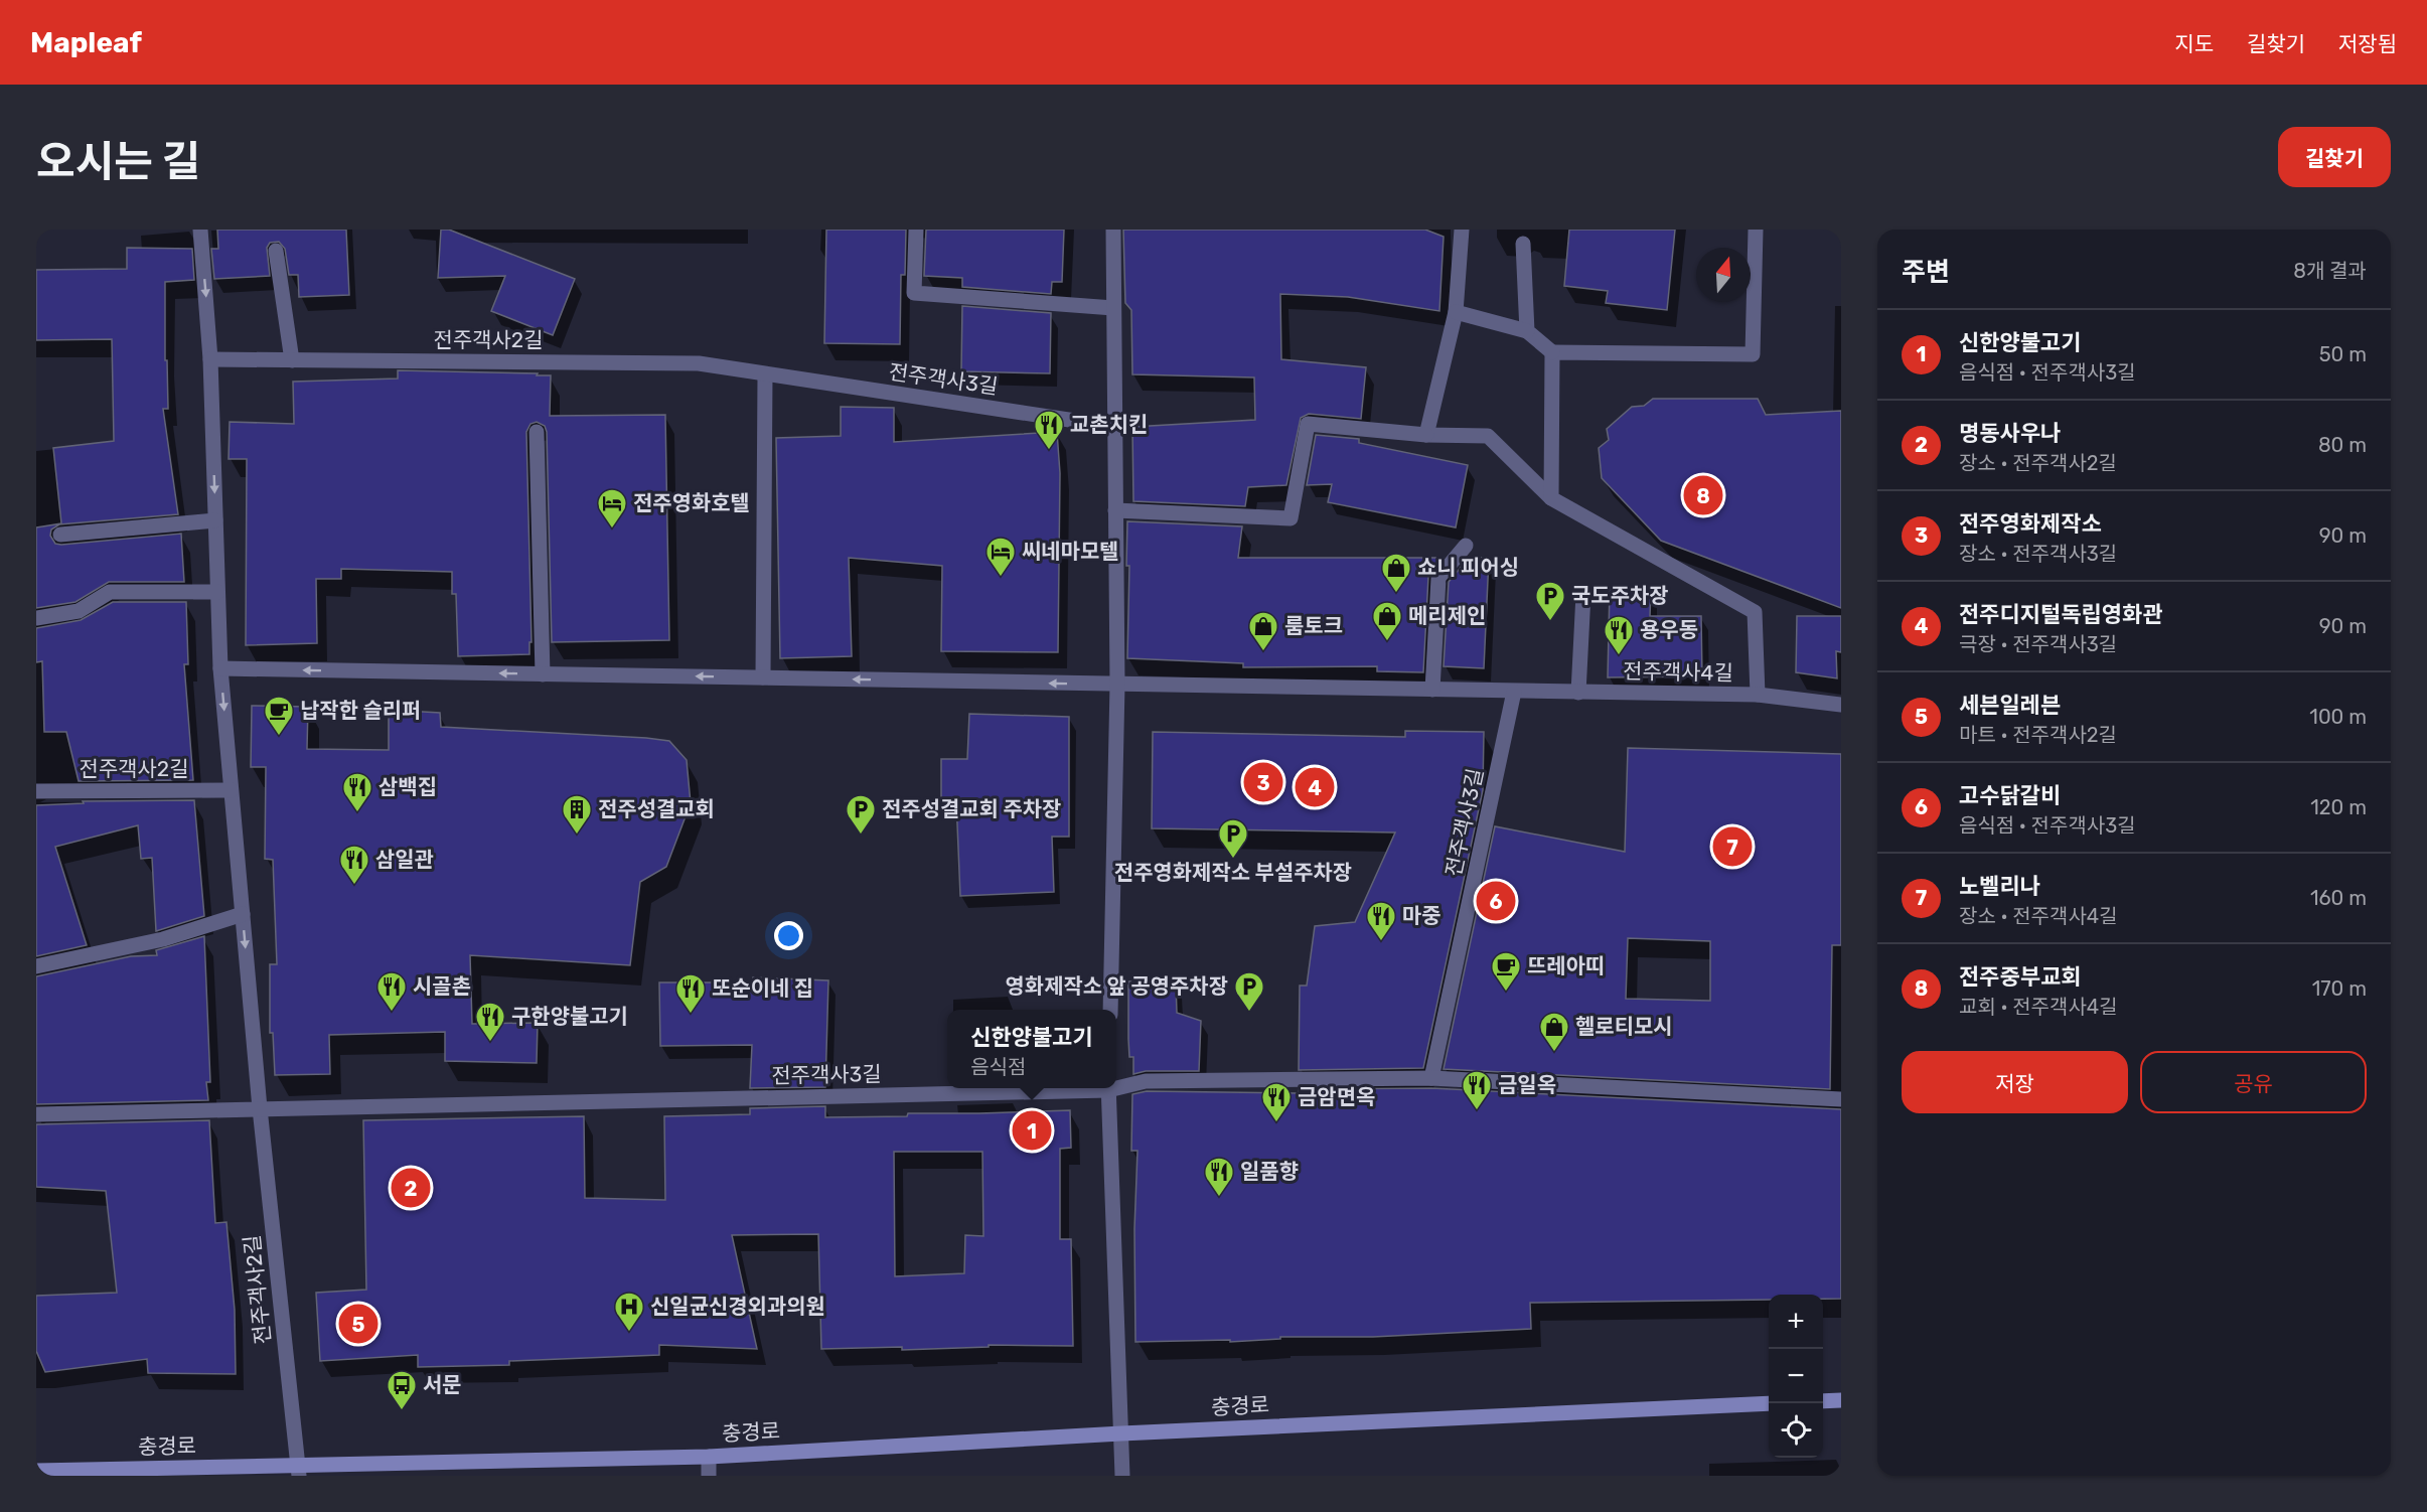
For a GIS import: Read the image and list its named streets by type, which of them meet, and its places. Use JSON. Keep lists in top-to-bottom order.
{
  "streets": {
    "street": [
      "전주객사2길",
      "전주객사3길",
      "전주객사4길",
      "충경로"
    ]
  },
  "crossings": [
    ["전주객사2길", "전주객사3길"],
    ["전주객사2길", "충경로"],
    ["전주객사3길", "전주객사4길"]
  ],
  "places": {
    "restaurant": [
      "교촌치킨",
      "용우동",
      "삼백집",
      "삼일관",
      "마중",
      "시골촌",
      "또순이네 집",
      "구한양불고기",
      "금일옥",
      "금암면옥",
      "일품향"
    ],
    "hotel": ["전주영화호텔", "씨네마모텔"],
    "shop": [
      "쇼니 피어싱",
      "메리제인",
      "룸토크",
      "헬로티모시"
    ],
    "parking": [
      "국도주차장",
      "전주성결교회 주차장",
      "전주영화제작소 부설주차장",
      "영화제작소 앞 공영주차장"
    ],
    "cafe": ["납작한 슬리퍼", "뜨레아띠"],
    "building": ["전주성결교회"],
    "hospital": ["신일균신경외과의원"],
    "bus stop": ["서문"]
  },
  "north": "top",
  "page": {
    "header": "Mapleaf",
    "nav": ["지도", "길찾기", "저장됨"],
    "title": "오시는 길",
    "buttons": [
      "길찾기",
      ["저장", "공유"]
    ],
    "heading": ["주변", "8개 결과"],
    "list": [
      {
        "mark": "1",
        "name": "신한양불고기",
        "note": "음식점 · 전주객사3길",
        "value": "50 m"
      },
      {
        "mark": "2",
        "name": "명동사우나",
        "note": "장소 · 전주객사2길",
        "value": "80 m"
      },
      {
        "mark": "3",
        "name": "전주영화제작소",
        "note": "장소 · 전주객사3길",
        "value": "90 m"
      },
      {
        "mark": "4",
        "name": "전주디지털독립영화관",
        "note": "극장 · 전주객사3길",
        "value": "90 m"
      },
      {
        "mark": "5",
        "name": "세븐일레븐",
        "note": "마트 · 전주객사2길",
        "value": "100 m"
      },
      {
        "mark": "6",
        "name": "고수닭갈비",
        "note": "음식점 · 전주객사3길",
        "value": "120 m"
      },
      {
        "mark": "7",
        "name": "노벨리나",
        "note": "장소 · 전주객사4길",
        "value": "160 m"
      },
      {
        "mark": "8",
        "name": "전주중부교회",
        "note": "교회 · 전주객사4길",
        "value": "170 m"
      }
    ],
    "pins": [
      "8",
      "3",
      "4",
      "7",
      "6",
      "1",
      "2",
      "5"
    ],
    "popup": ["신한양불고기", "음식점"],
    "map_buttons": ["+", "−"]
  }
}
